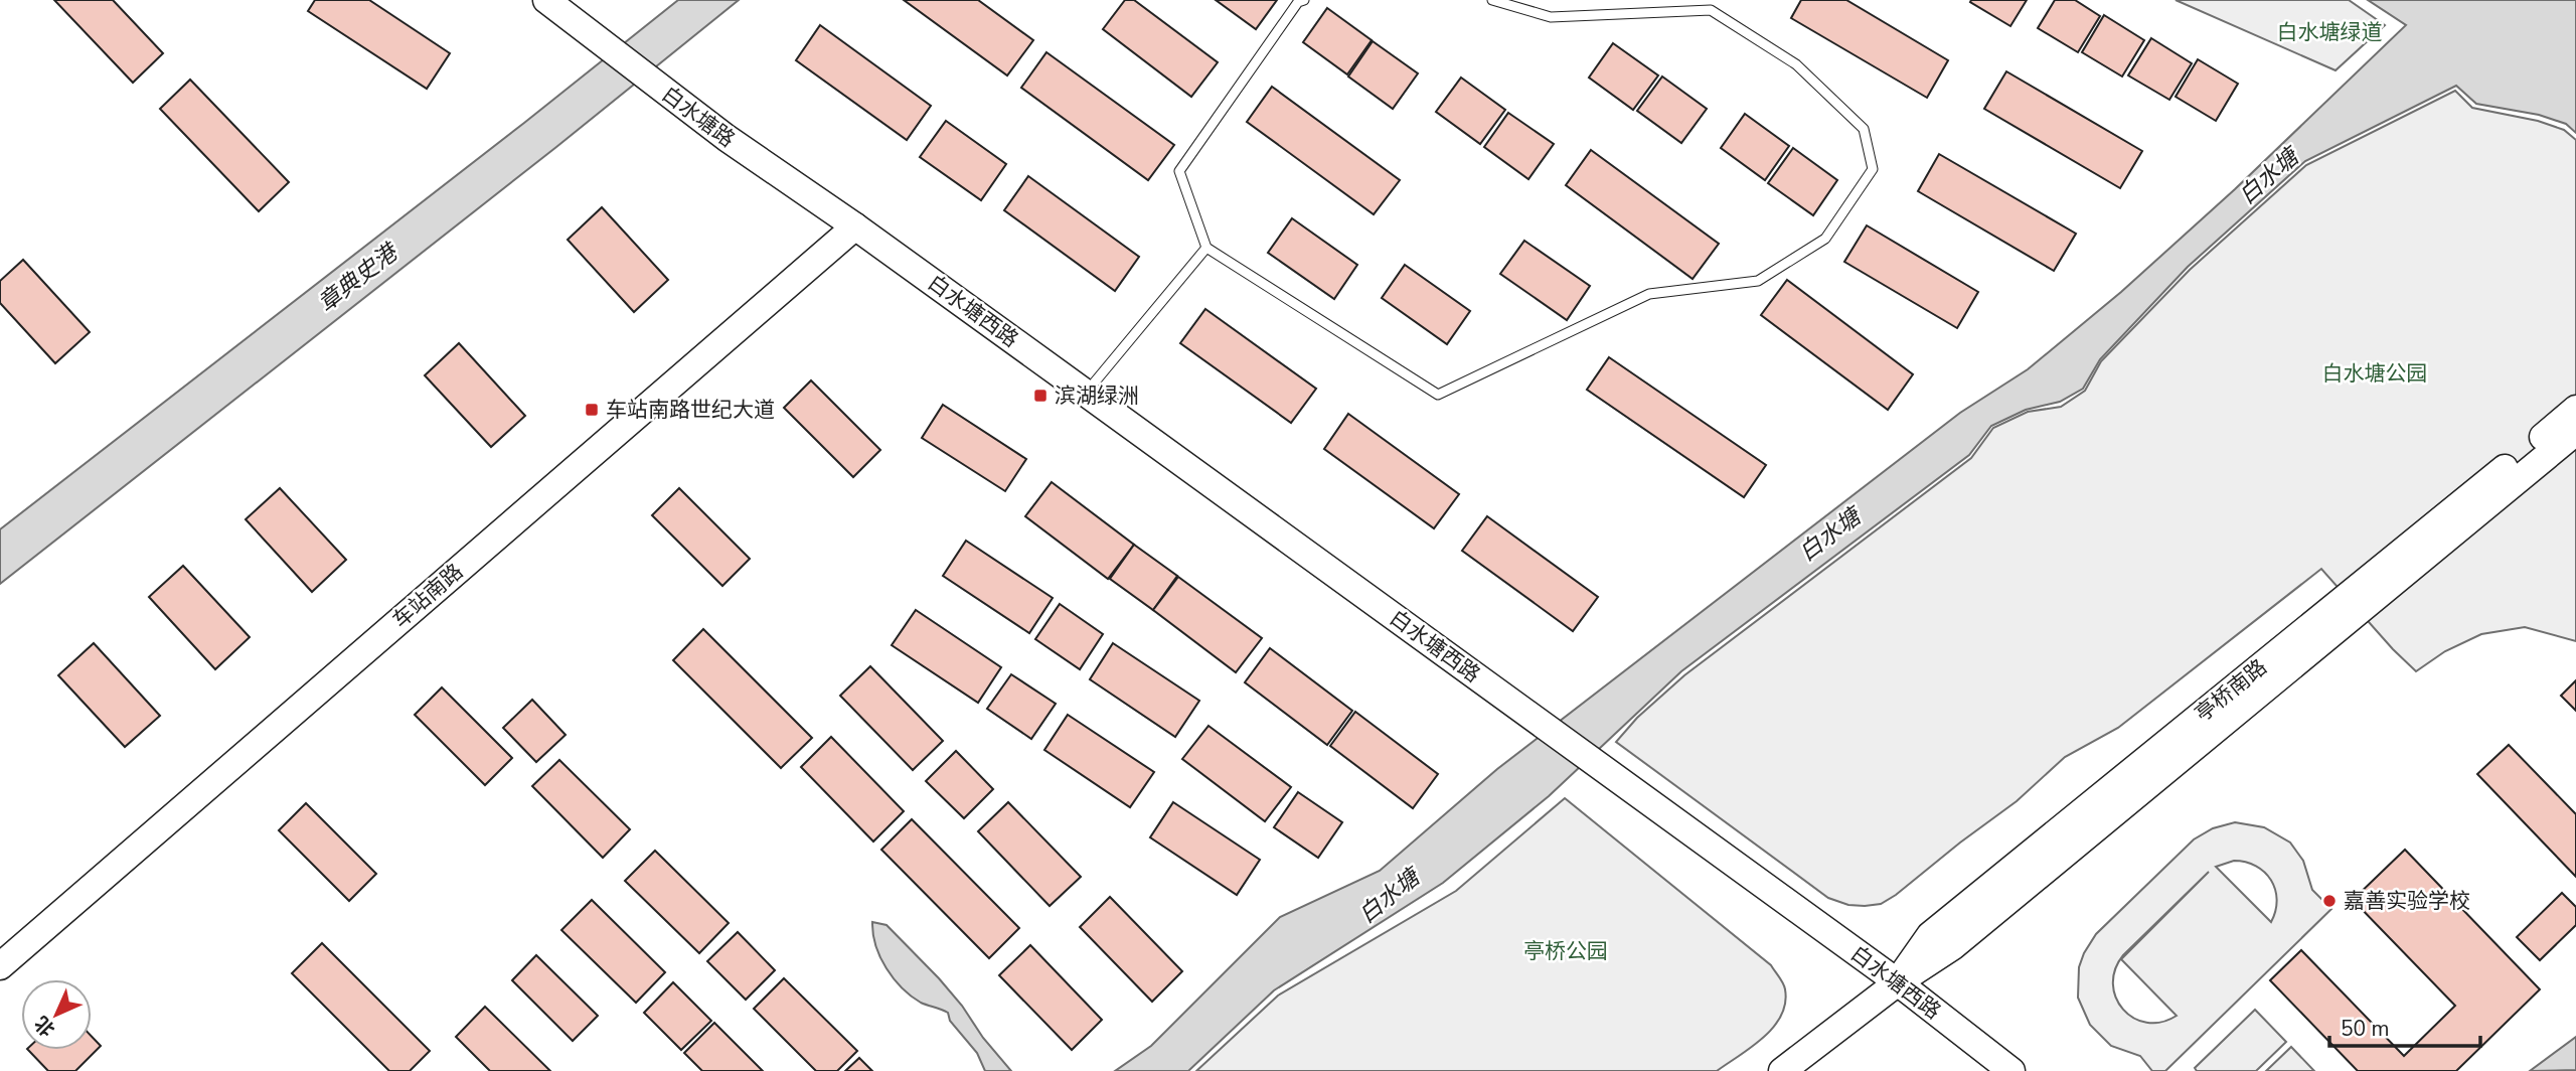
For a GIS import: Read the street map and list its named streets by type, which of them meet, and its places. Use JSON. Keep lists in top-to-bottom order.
{
  "streets": {
    "street": [
      "白水塘路",
      "白水塘西路",
      "车站南路",
      "亭桥南路"
    ]
  },
  "crossings": [
    ["白水塘路", "白水塘西路"],
    ["白水塘路", "车站南路"],
    ["白水塘西路", "车站南路"],
    ["白水塘西路", "亭桥南路"]
  ],
  "water": ["白水塘", "章典史港"],
  "parks": ["白水塘绿道", "白水塘公园", "亭桥公园"],
  "places": {
    "transit": ["滨湖绿洲", "车站南路世纪大道"],
    "other": ["嘉善实验学校"]
  },
  "scale_bar": "50 m",
  "north": "bottom left"
}
